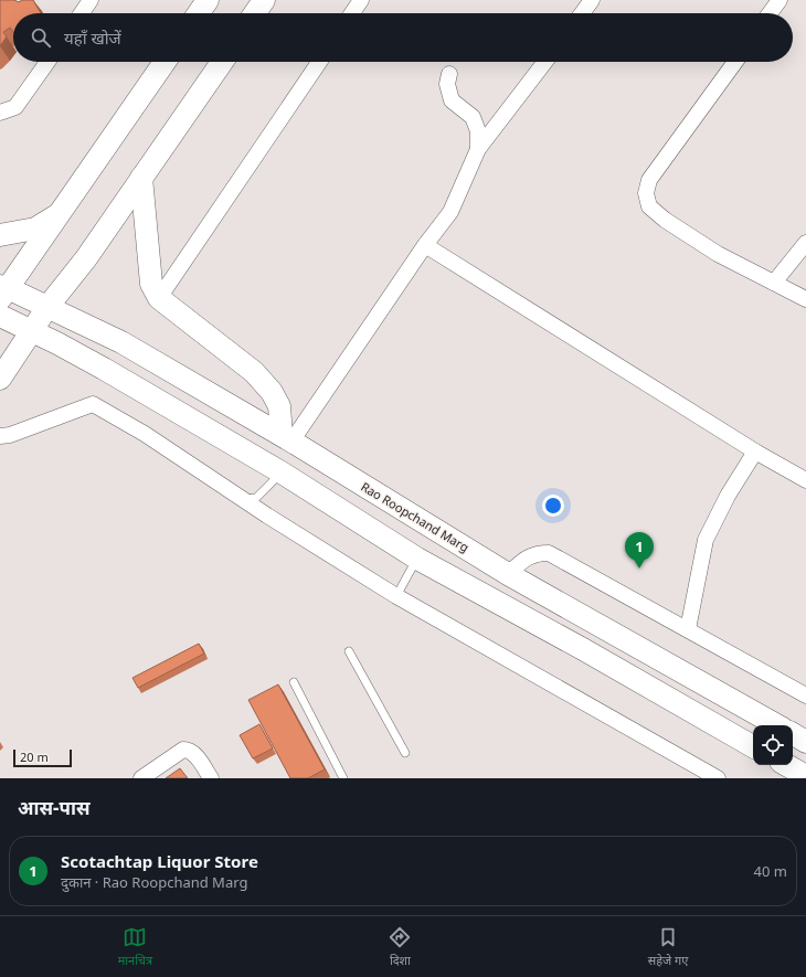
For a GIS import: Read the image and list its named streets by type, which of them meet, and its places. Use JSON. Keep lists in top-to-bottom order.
{
  "streets": {
    "main road": ["Rao Roopchand Marg"]
  },
  "scale_bar": "20 m",
  "page": {
    "search": "यहाँ खोजें",
    "pins": "1",
    "scale": "20 m",
    "heading": "आस-पास",
    "list": [
      {
        "mark": "1",
        "name": "Scotachtap Liquor Store",
        "note": "दुकान · Rao Roopchand Marg",
        "value": "40 m"
      }
    ],
    "nav": ["मानचित्र", "दिशा", "सहेजे गए"]
  }
}
